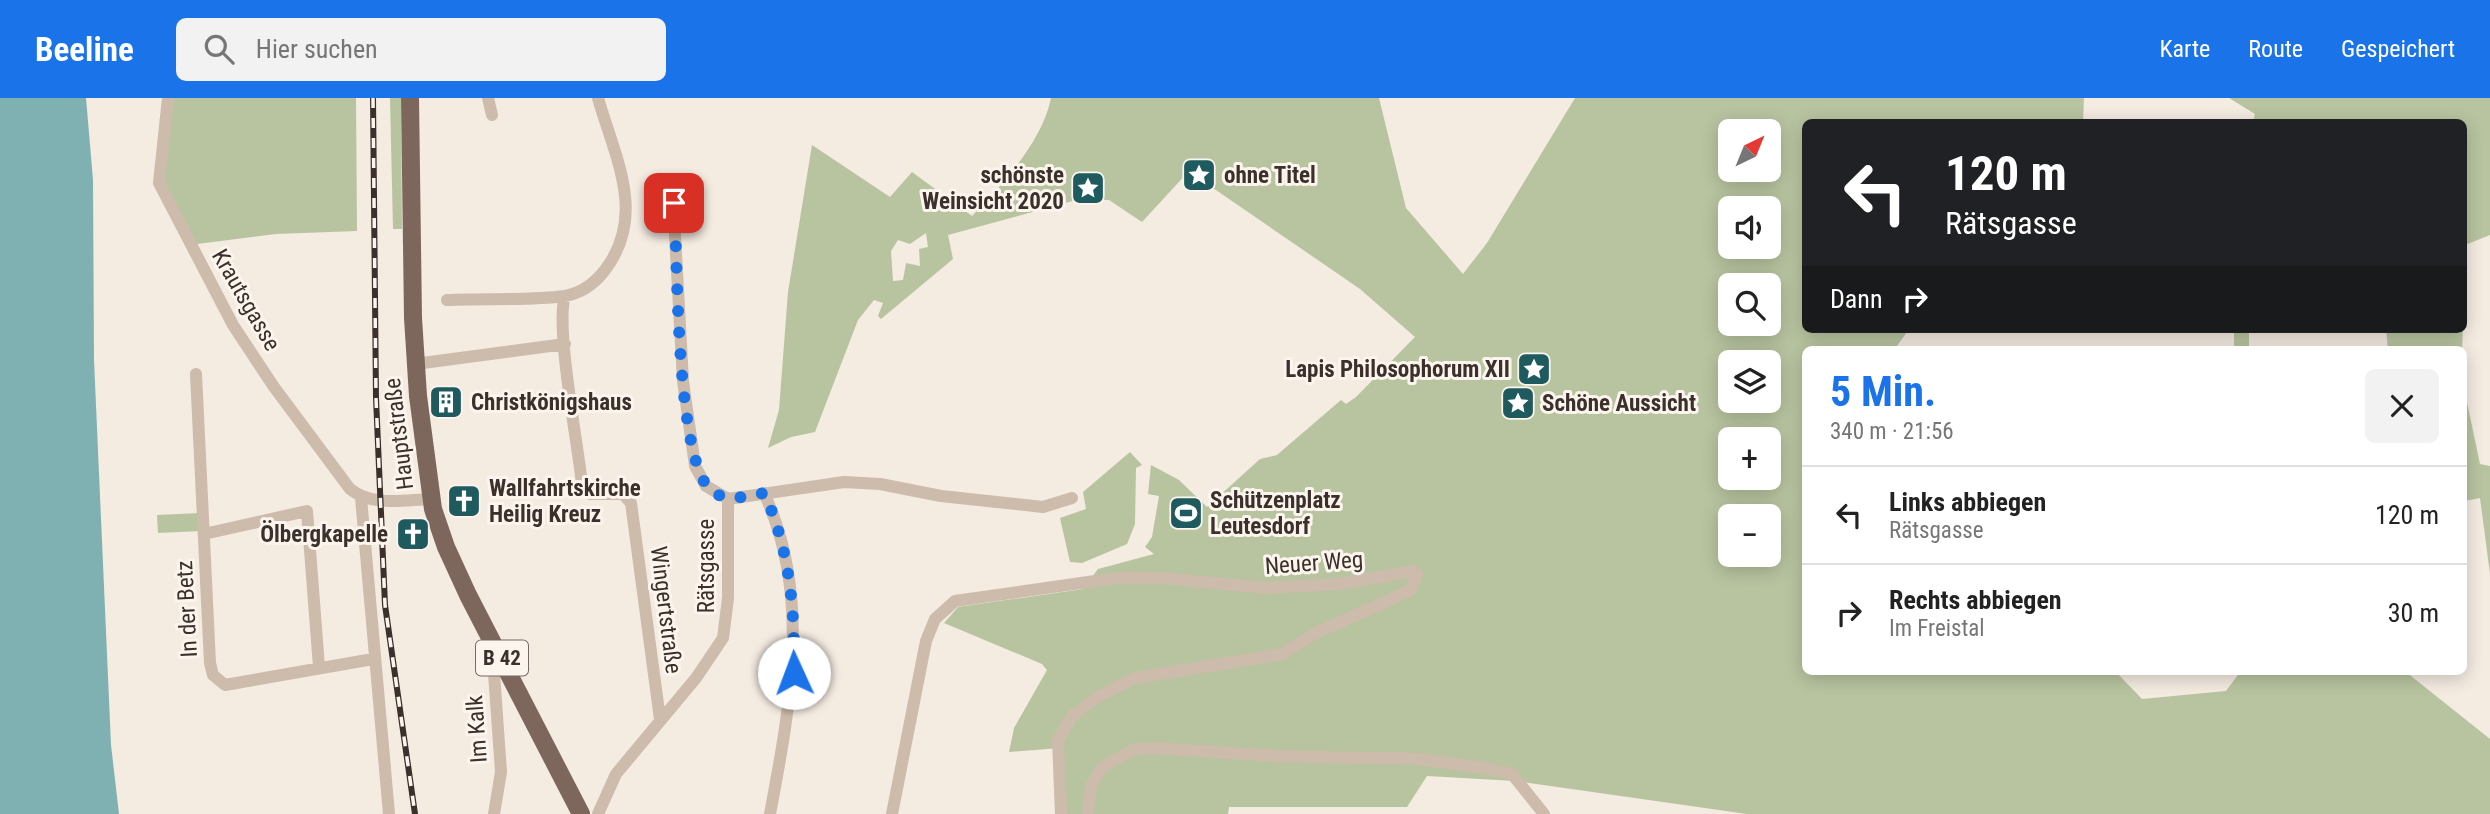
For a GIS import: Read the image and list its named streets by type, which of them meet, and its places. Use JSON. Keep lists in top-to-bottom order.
{
  "streets": {
    "main road": ["Hauptstraße", "B 42"],
    "street": [
      "Krautsgasse",
      "Neuer Weg",
      "Rätsgasse",
      "In der Betz",
      "Wingertstraße",
      "Im Kalk"
    ]
  },
  "crossings": [
    ["Hauptstraße", "Im Kalk"],
    ["Rätsgasse", "Wingertstraße"]
  ],
  "places": {
    "place": [
      "ohne Titel",
      "schönste Weinsicht 2020",
      "Lapis Philosophorum XII",
      "Schöne Aussicht"
    ],
    "building": ["Christkönigshaus"],
    "church": ["Wallfahrtskirche Heilig Kreuz", "Ölbergkapelle"],
    "sports": ["Schützenplatz Leutesdorf"]
  },
  "north": "top right",
  "page": {
    "header": "Beeline",
    "search": "Hier suchen",
    "nav": ["Karte", "Route", "Gespeichert"],
    "map_buttons": ["+", "−"],
    "turn": ["120 m", "Rätsgasse"],
    "then": "Dann",
    "heading": ["5 Min.", "340 m · 21:56"],
    "list": [
      {
        "name": "Links abbiegen",
        "note": "Rätsgasse",
        "value": "120 m"
      },
      {
        "name": "Rechts abbiegen",
        "note": "Im Freistal",
        "value": "30 m"
      }
    ]
  }
}
